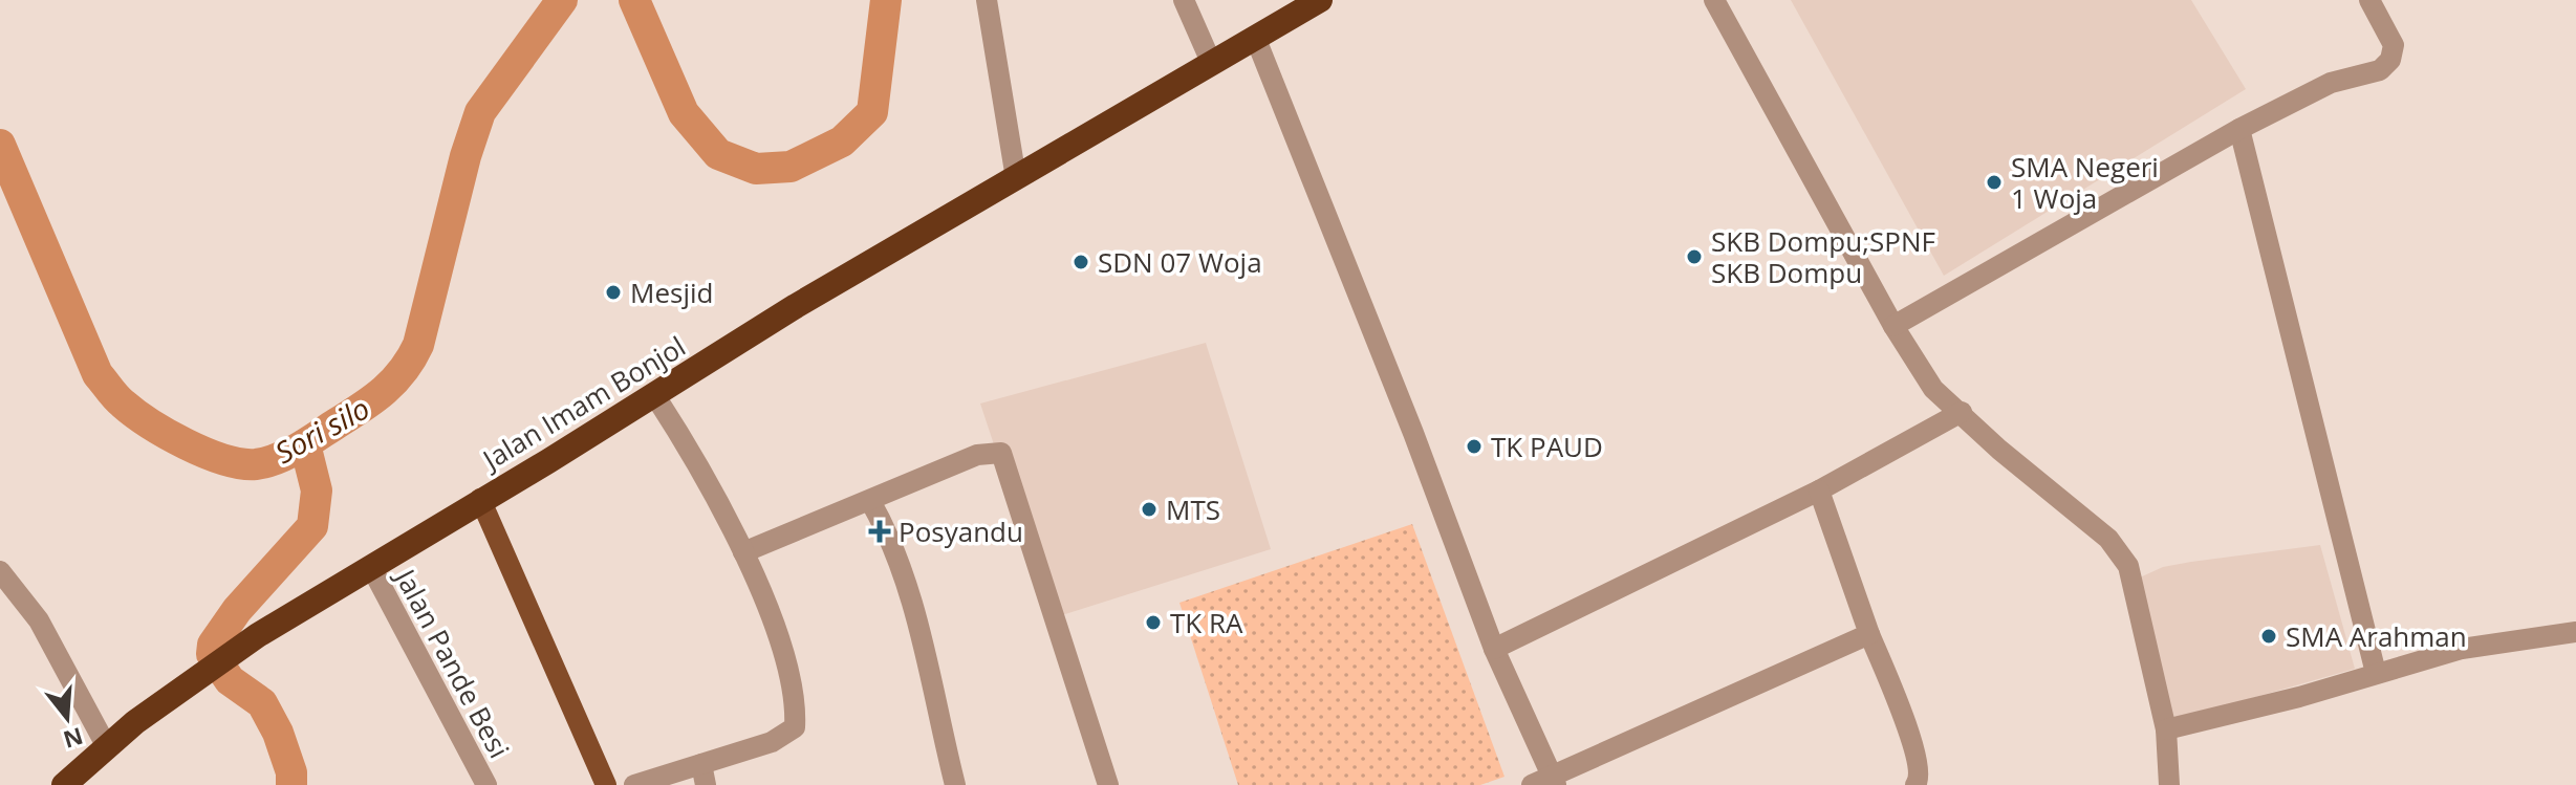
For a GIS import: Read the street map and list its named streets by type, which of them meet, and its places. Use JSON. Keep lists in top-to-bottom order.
{
  "streets": {
    "highway": ["Jalan Imam Bonjol"],
    "street": ["Jalan Pande Besi"]
  },
  "crossings": [
    ["Jalan Imam Bonjol", "Jalan Pande Besi"]
  ],
  "water": ["Sori silo"],
  "places": {
    "other": [
      "SMA Negeri 1 Woja",
      "SKB Dompu;SPNF SKB Dompu",
      "SDN 07 Woja",
      "Mesjid",
      "TK PAUD",
      "MTS",
      "TK RA",
      "SMA Arahman"
    ],
    "health": ["Posyandu"]
  },
  "north": "bottom"
}
